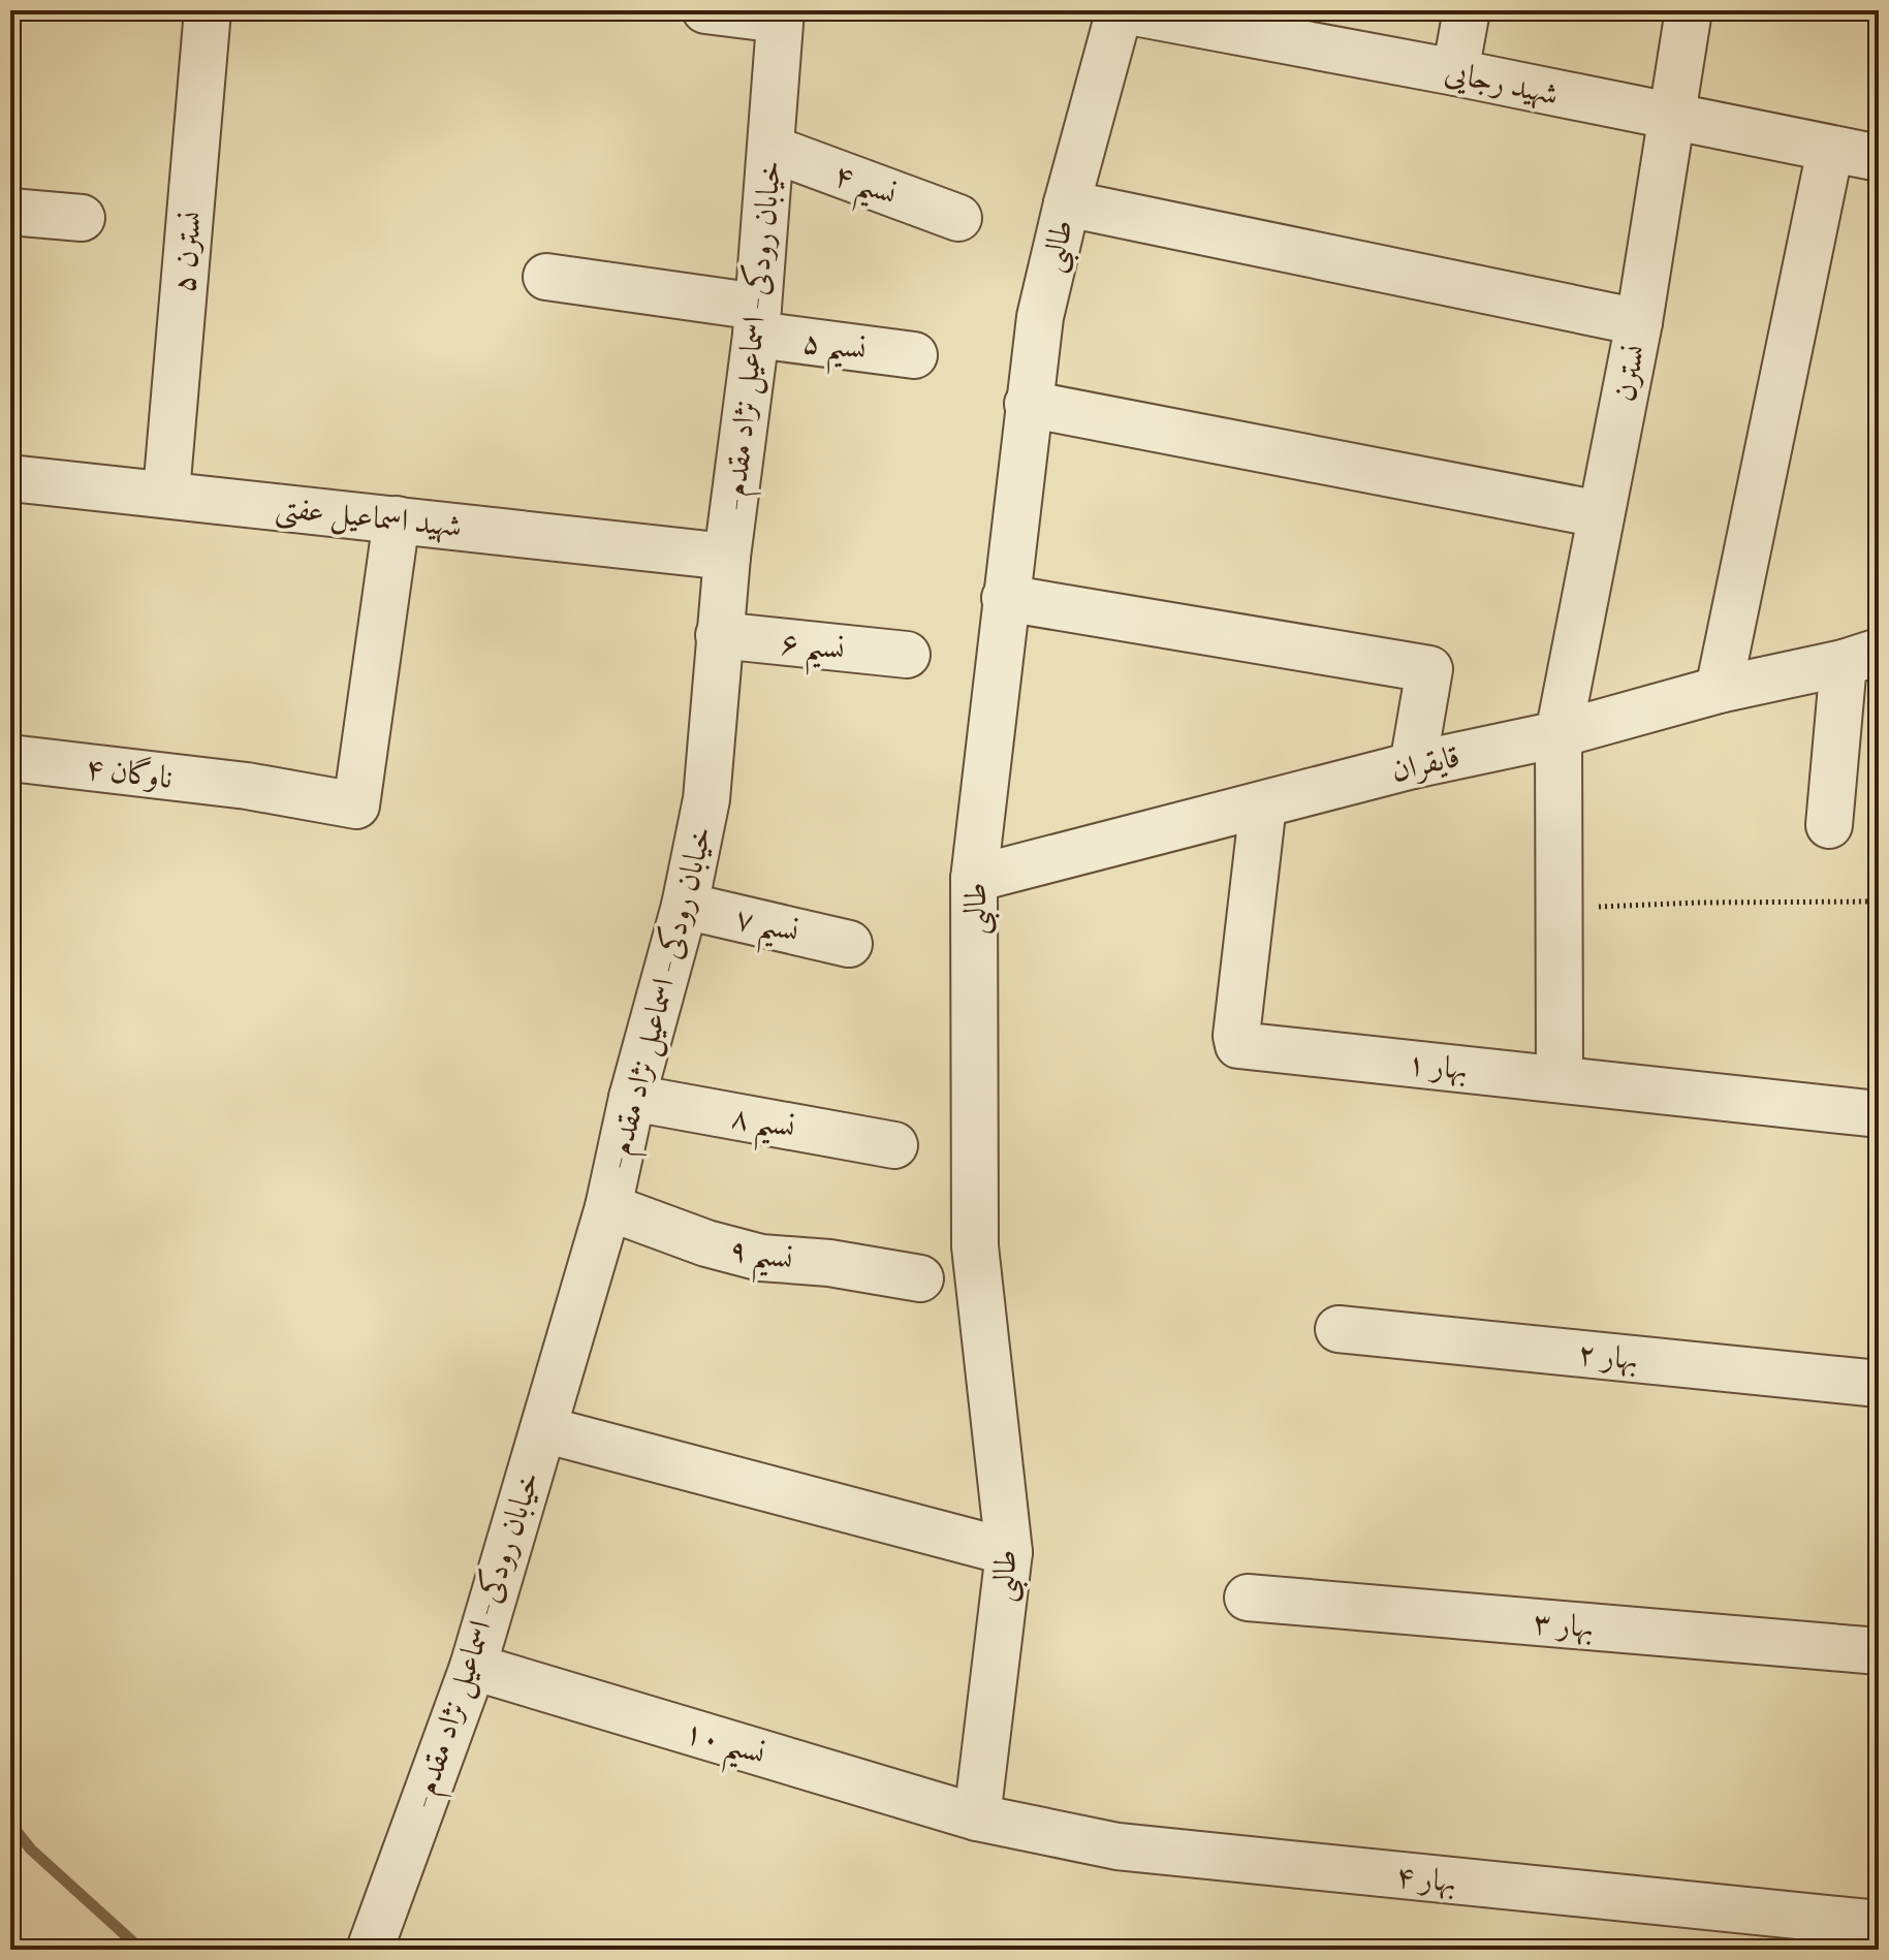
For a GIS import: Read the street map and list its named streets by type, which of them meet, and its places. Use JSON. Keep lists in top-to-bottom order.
{
  "streets": {
    "street": [
      "شهید رجایی",
      "نسیم ۴",
      "طالبی",
      "نسترن ۵",
      "- خیابان رودکی - اسماعیل نژاد مقدم",
      "نسیم ۵",
      "نسترن",
      "شهید اسماعیل عفتی",
      "نسیم ۶",
      "قایقران",
      "ناوگان ۴",
      "نسیم ۷",
      "بهار ۱",
      "نسیم ۸",
      "نسیم ۹",
      "بهار ۲",
      "بهار ۳",
      "نسیم ۱۰",
      "بهار ۴"
    ]
  },
  "crossings": [
    ["شهید رجایی", "طالبی"],
    ["شهید رجایی", "نسترن"],
    ["نسیم ۴", "- خیابان رودکی - اسماعیل نژاد مقدم"],
    ["طالبی", "قایقران"],
    ["طالبی", "نسیم ۱۰"],
    ["طالبی", "بهار ۴"],
    ["نسترن ۵", "شهید اسماعیل عفتی"],
    ["- خیابان رودکی - اسماعیل نژاد مقدم", "نسیم ۵"],
    ["- خیابان رودکی - اسماعیل نژاد مقدم", "شهید اسماعیل عفتی"],
    ["- خیابان رودکی - اسماعیل نژاد مقدم", "نسیم ۶"],
    ["- خیابان رودکی - اسماعیل نژاد مقدم", "نسیم ۷"],
    ["- خیابان رودکی - اسماعیل نژاد مقدم", "نسیم ۸"],
    ["- خیابان رودکی - اسماعیل نژاد مقدم", "نسیم ۹"],
    ["- خیابان رودکی - اسماعیل نژاد مقدم", "نسیم ۱۰"],
    ["نسترن", "قایقران"],
    ["نسترن", "بهار ۱"],
    ["شهید اسماعیل عفتی", "ناوگان ۴"],
    ["قایقران", "بهار ۱"],
    ["نسیم ۱۰", "بهار ۴"]
  ]
}
